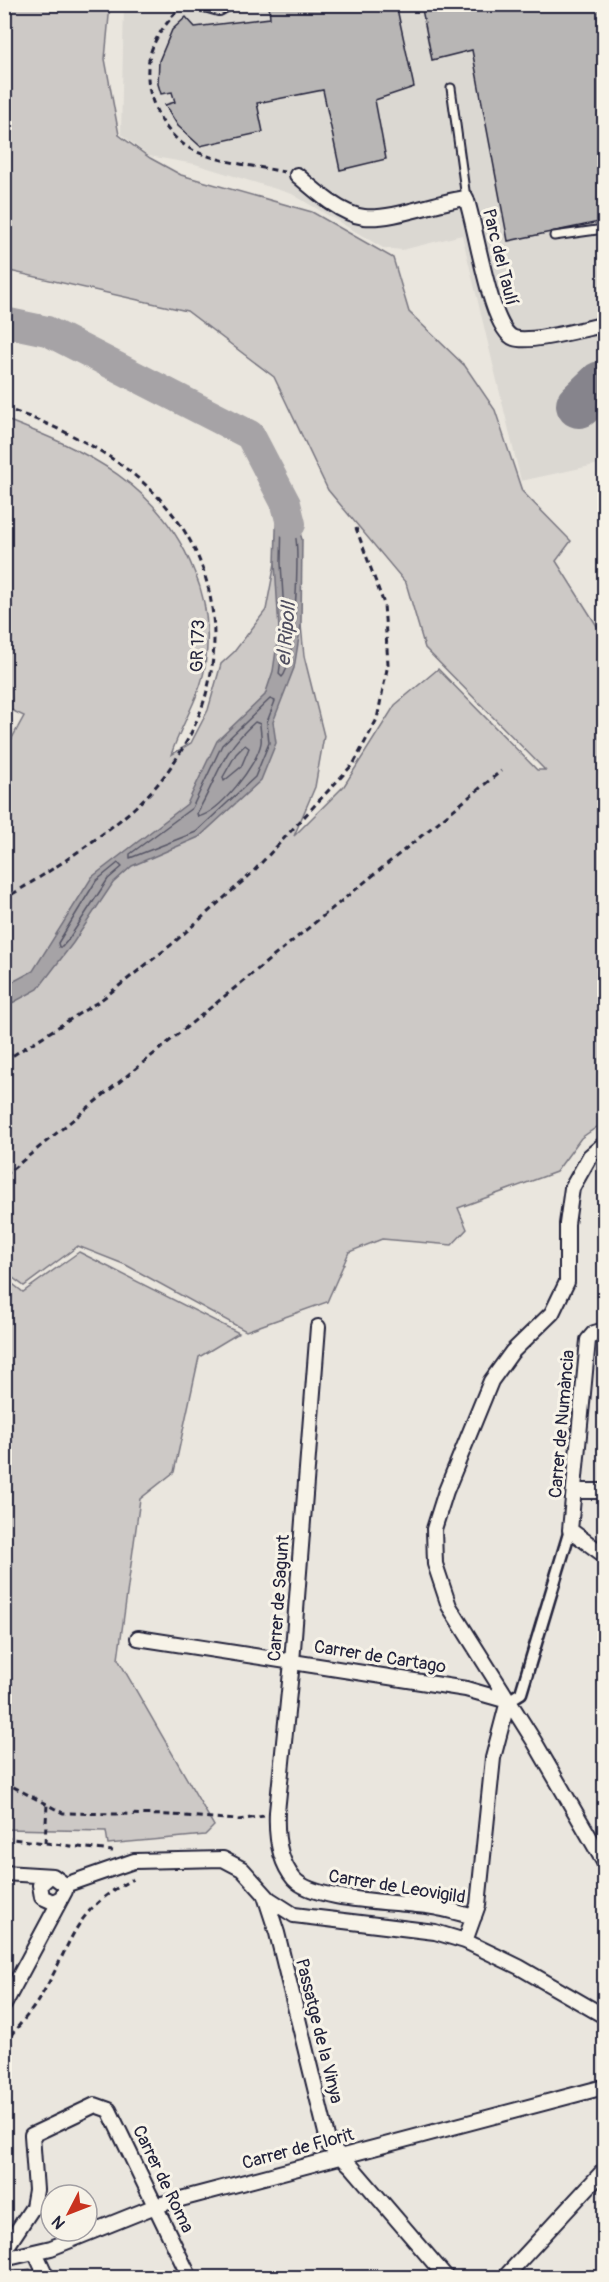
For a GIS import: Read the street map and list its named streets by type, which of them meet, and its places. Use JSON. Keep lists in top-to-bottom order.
{
  "streets": {
    "street": [
      "Parc del Taulí",
      "Carrer de Numància",
      "Carrer de Sagunt",
      "Carrer de Cartago",
      "Carrer de Leovigild",
      "Passatge de la Vinya",
      "Carrer de Florit",
      "Carrer de Roma"
    ],
    "path": ["GR 173"]
  },
  "crossings": [
    ["Carrer de Sagunt", "Carrer de Cartago"],
    ["Carrer de Sagunt", "Carrer de Leovigild"],
    ["Passatge de la Vinya", "Carrer de Florit"],
    ["Carrer de Florit", "Carrer de Roma"]
  ],
  "water": ["el Ripoll"],
  "north": "bottom left"
}
